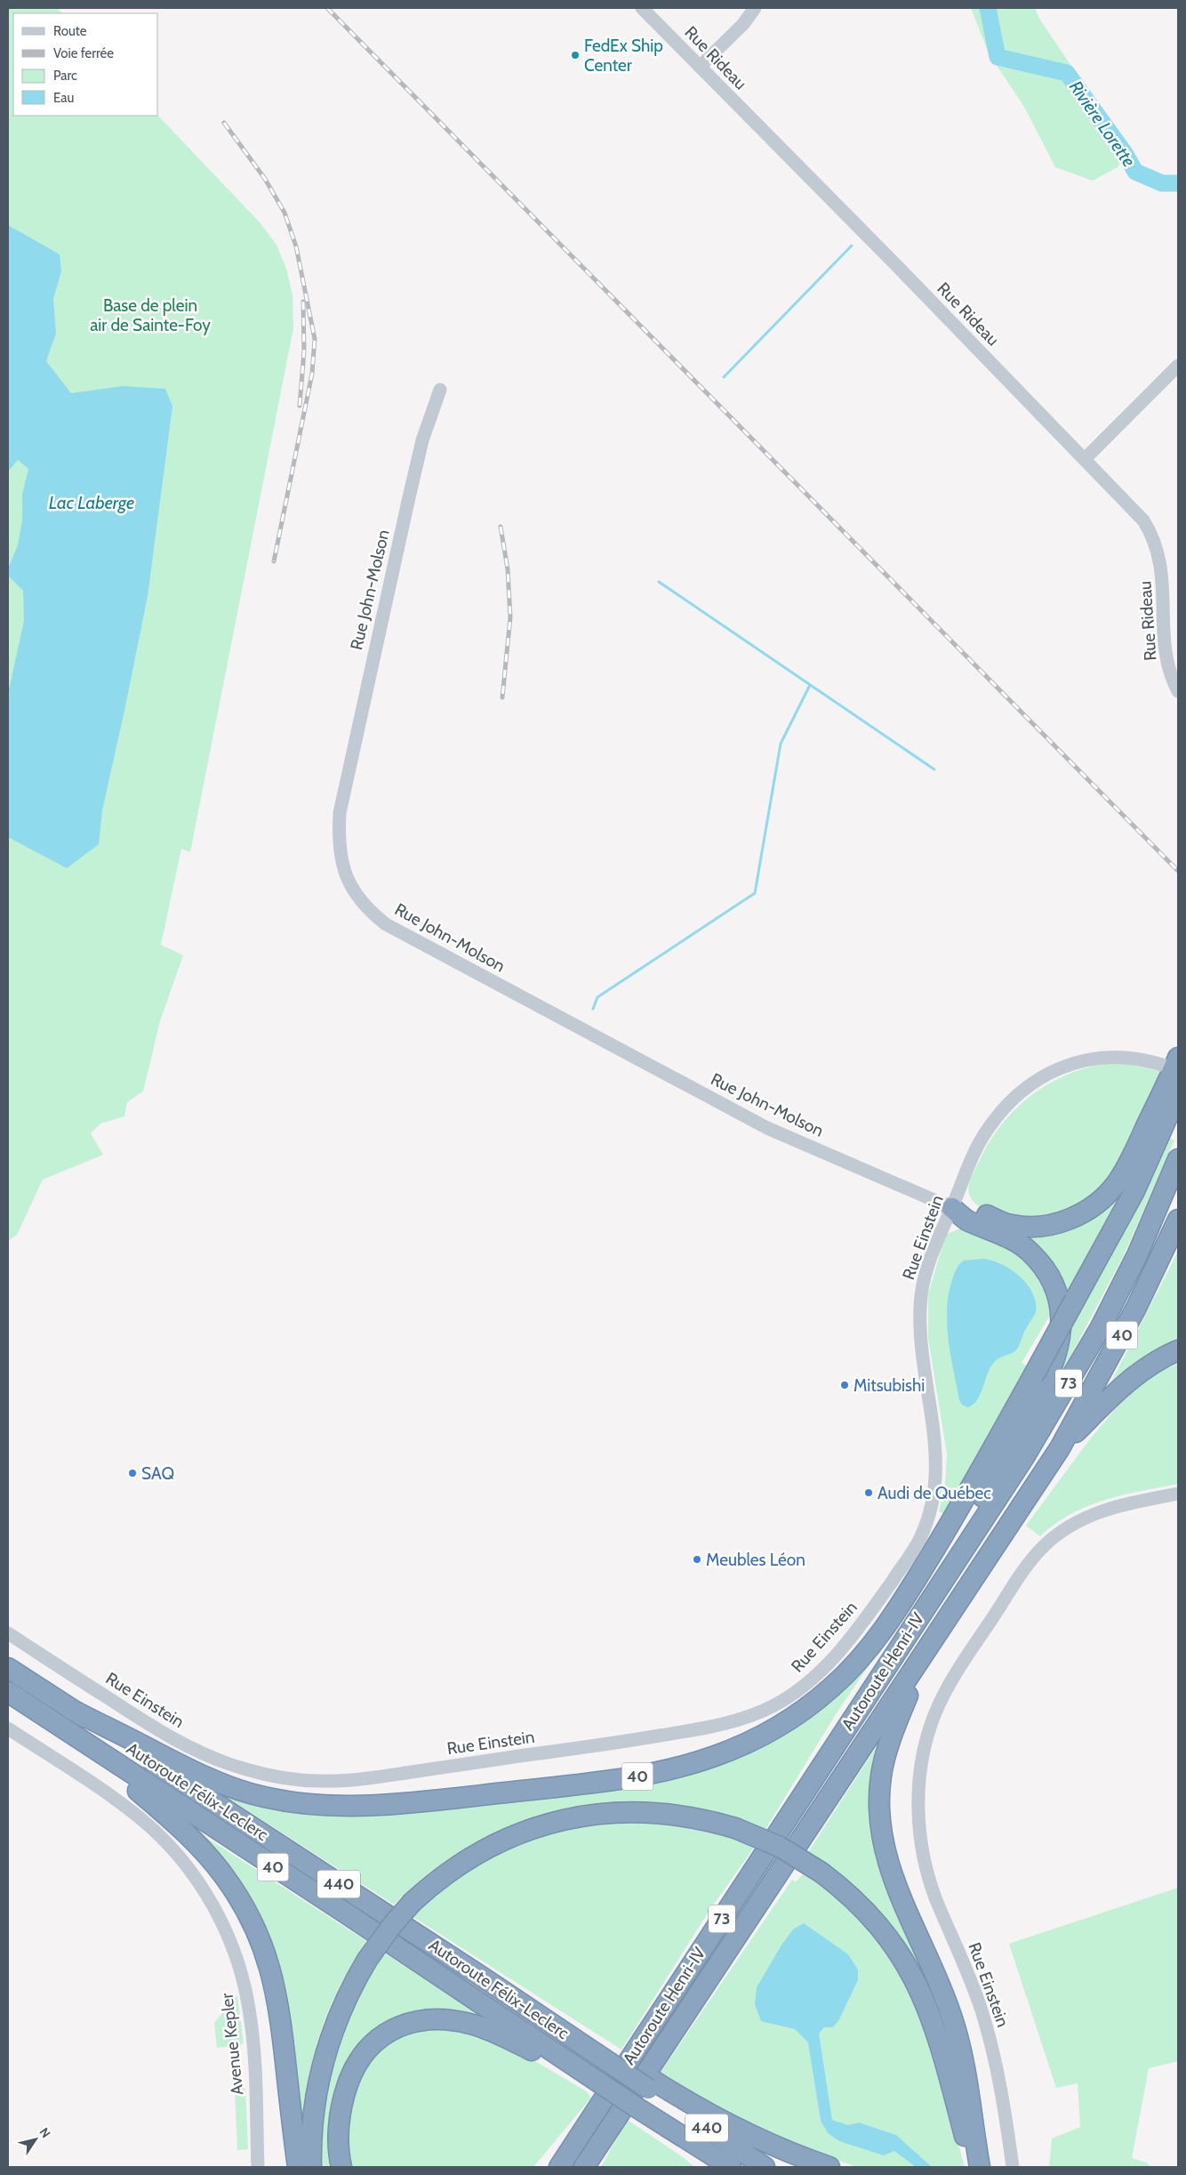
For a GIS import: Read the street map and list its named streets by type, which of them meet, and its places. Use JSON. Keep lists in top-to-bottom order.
{
  "streets": {
    "highway": [
      "40",
      "73",
      "Autoroute Henri-IV",
      "Autoroute Félix-Leclerc",
      "440"
    ],
    "street": [
      "Rue Rideau",
      "Rue John-Molson",
      "Rue Einstein",
      "Avenue Kepler"
    ]
  },
  "crossings": [
    ["Rue John-Molson", "Rue Einstein"],
    ["40", "Autoroute Félix-Leclerc"],
    ["40", "440"],
    ["Autoroute Félix-Leclerc", "440"]
  ],
  "water": ["Rivière Lorette", "Lac Laberge"],
  "parks": ["Base de plein air de Sainte-Foy"],
  "places": [
    "FedEx Ship Center",
    "Mitsubishi",
    "SAQ",
    "Audi de Québec",
    "Meubles Léon"
  ],
  "legend": [
    "Route",
    "Voie ferrée",
    "Parc",
    "Eau"
  ],
  "north": "top right"
}
